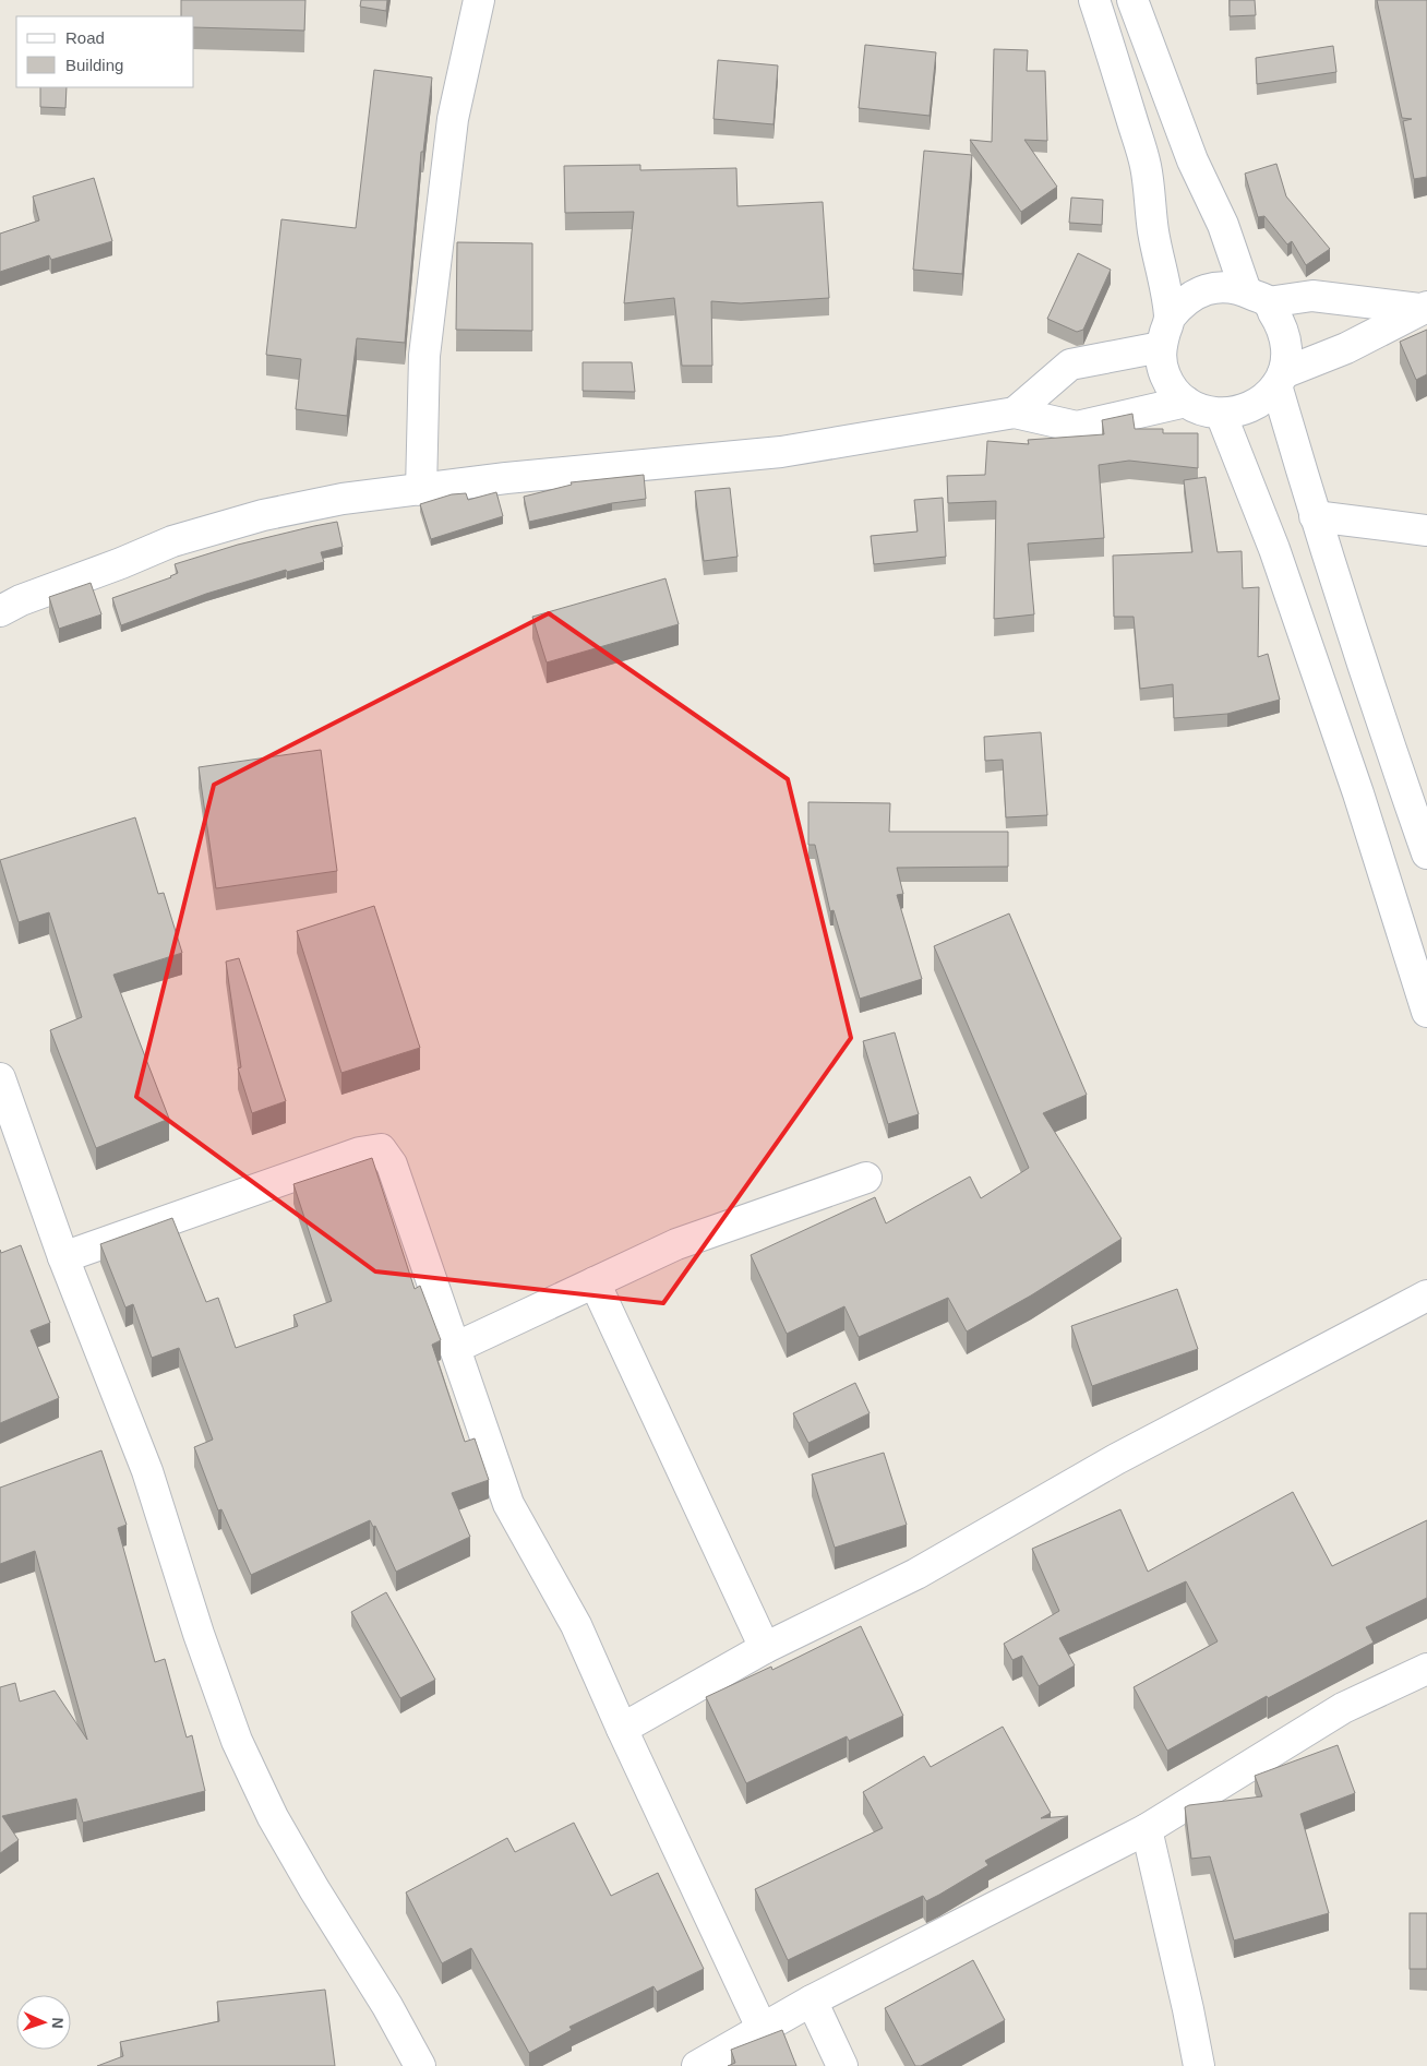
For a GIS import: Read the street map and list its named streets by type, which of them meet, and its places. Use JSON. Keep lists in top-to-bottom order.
{
  "legend": ["Road", "Building"],
  "north": "right"
}
